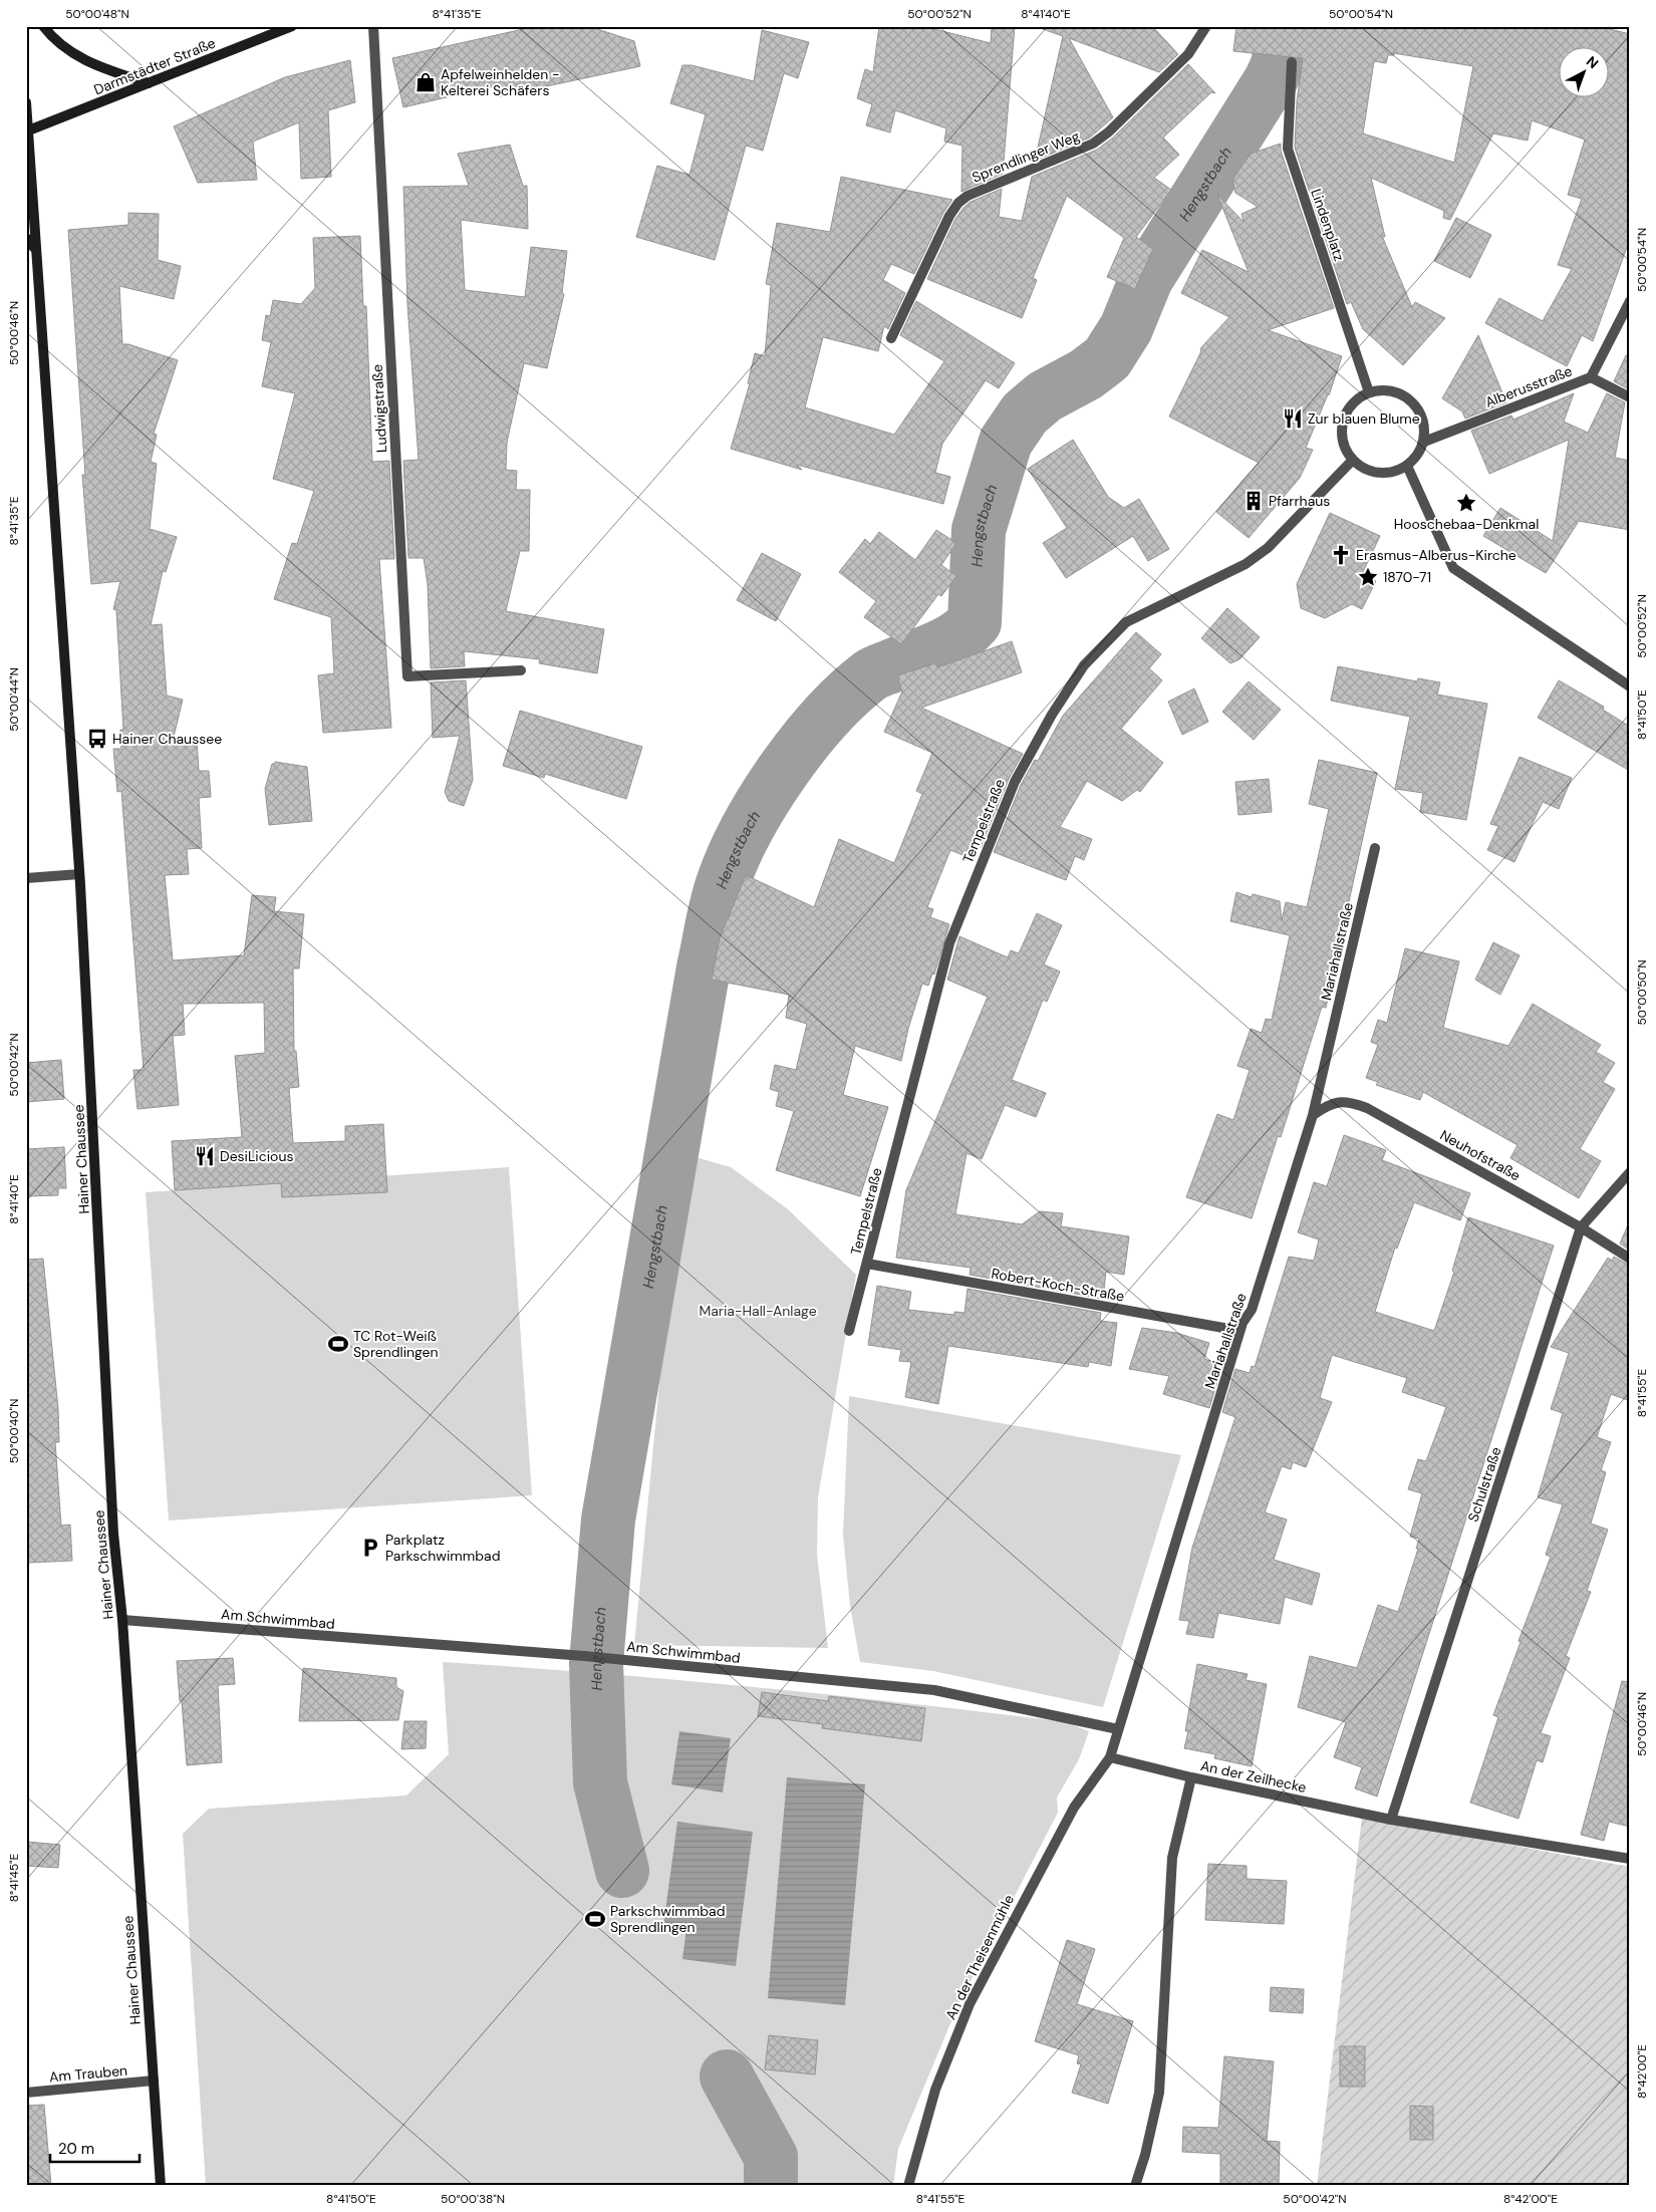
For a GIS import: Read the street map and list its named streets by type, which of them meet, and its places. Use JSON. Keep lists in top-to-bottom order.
{
  "streets": {
    "street": [
      "Darmstädter Straße",
      "Sprendlinger Weg",
      "Lindenplatz",
      "Alberusstraße",
      "Ludwigstraße",
      "Tempelstraße",
      "Mariahallstraße",
      "Neuhofstraße",
      "Hainer Chaussee",
      "Robert-Koch-Straße",
      "Schulstraße",
      "Am Schwimmbad",
      "An der Zeilhecke",
      "An der Theisenmühle",
      "Am Trauben"
    ]
  },
  "crossings": [
    ["Darmstädter Straße", "Hainer Chaussee"],
    ["Lindenplatz", "Alberusstraße"],
    ["Lindenplatz", "Tempelstraße"],
    ["Alberusstraße", "Tempelstraße"],
    ["Tempelstraße", "Robert-Koch-Straße"],
    ["Mariahallstraße", "Neuhofstraße"],
    ["Mariahallstraße", "Robert-Koch-Straße"],
    ["Mariahallstraße", "Am Schwimmbad"],
    ["Mariahallstraße", "An der Theisenmühle"],
    ["Neuhofstraße", "Schulstraße"],
    ["Hainer Chaussee", "Am Schwimmbad"],
    ["Hainer Chaussee", "Am Trauben"],
    ["Schulstraße", "An der Zeilhecke"]
  ],
  "water": ["Hengstbach"],
  "parks": ["Maria-Hall-Anlage"],
  "places": {
    "shop": ["Apfelweinhelden - Kelterei Schäfers"],
    "restaurant": ["Zur blauen Blume", "DesiLicious"],
    "building": ["Pfarrhaus"],
    "place": ["Hooschebaa-Denkmal", "1870-71"],
    "church": ["Erasmus-Alberus-Kirche"],
    "bus stop": ["Hainer Chaussee"],
    "sports": ["TC Rot-Weiß Sprendlingen", "Parkschwimmbad Sprendlingen"],
    "parking": ["Parkplatz Parkschwimmbad"]
  },
  "scale_bar": "20 m",
  "north": "top right",
  "coordinates": [
    "50°00'48\"N",
    "8°41'35\"E",
    "50°00'52\"N",
    "8°41'40\"E",
    "50°00'54\"N",
    "50°00'46\"N",
    "50°00'44\"N",
    "8°41'50\"E",
    "50°00'50\"N",
    "50°00'42\"N",
    "8°41'55\"E",
    "50°00'40\"N",
    "8°41'45\"E",
    "8°42'00\"E",
    "50°00'38\"N"
  ]
}
